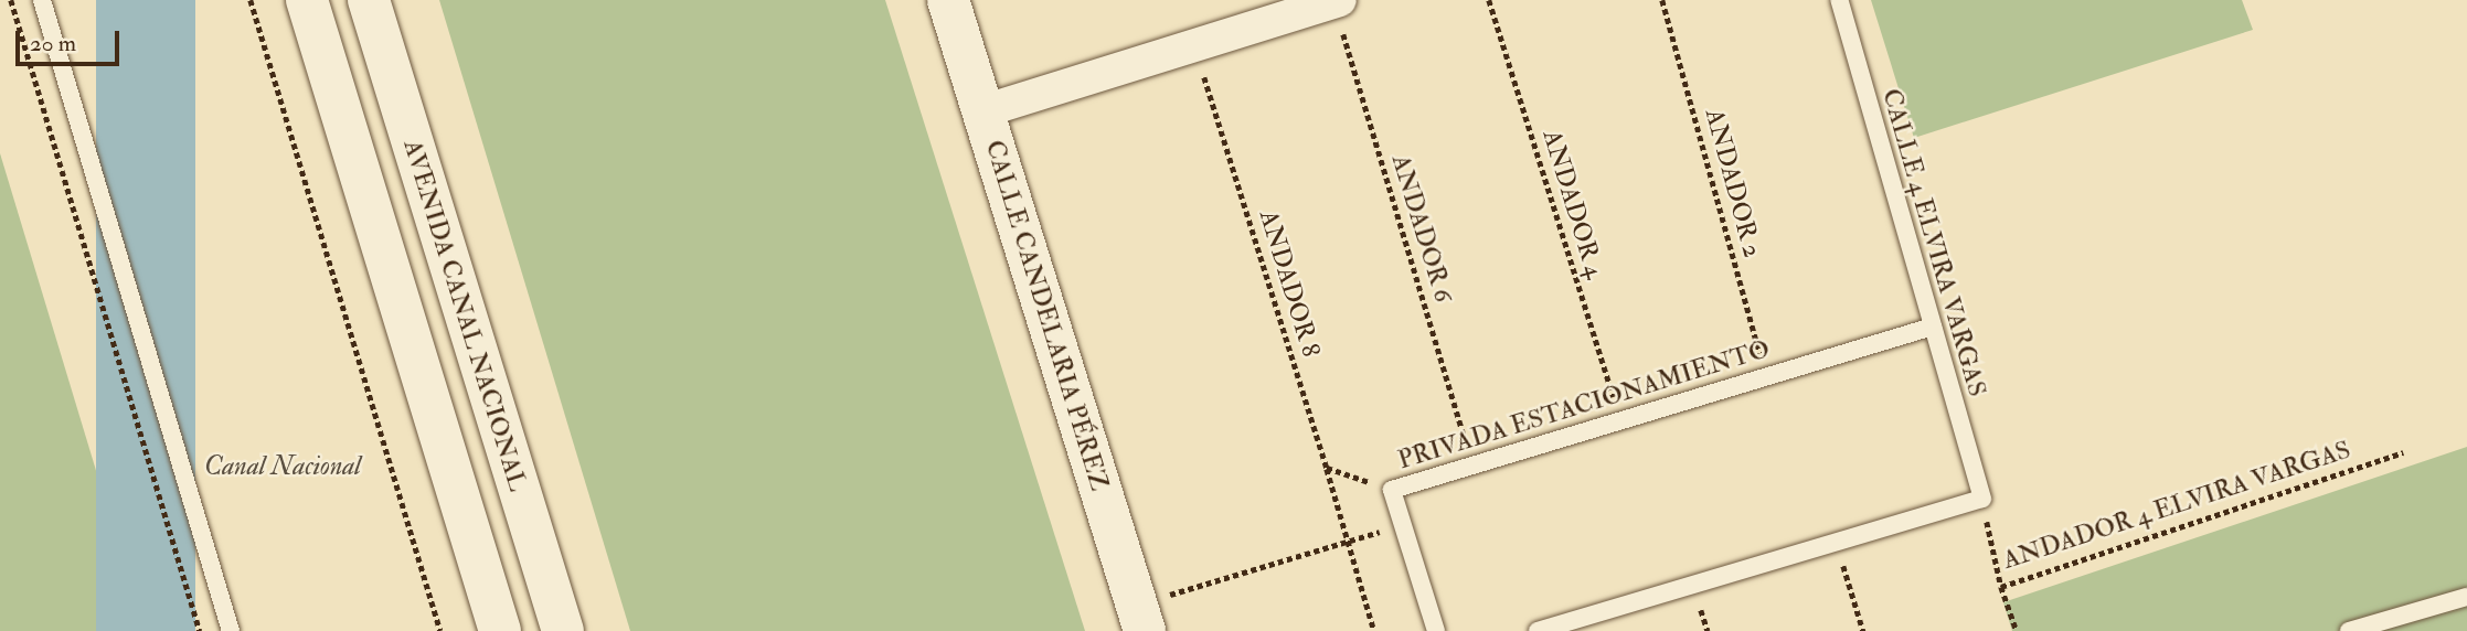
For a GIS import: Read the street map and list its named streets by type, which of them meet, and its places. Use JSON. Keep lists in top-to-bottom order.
{
  "streets": {
    "main road": ["AVENIDA CANAL NACIONAL", "CALLE CANDELARIA PÉREZ"],
    "lane": ["CALLE 4 ELVIRA VARGAS", "PRIVADA ESTACIONAMIENTO"],
    "path": [
      "ANDADOR 2",
      "ANDADOR 4",
      "ANDADOR 6",
      "ANDADOR 8",
      "ANDADOR 4 ELVIRA VARGAS"
    ]
  },
  "crossings": [
    ["ANDADOR 2", "PRIVADA ESTACIONAMIENTO"],
    ["ANDADOR 4", "PRIVADA ESTACIONAMIENTO"],
    ["ANDADOR 6", "PRIVADA ESTACIONAMIENTO"],
    ["CALLE 4 ELVIRA VARGAS", "PRIVADA ESTACIONAMIENTO"],
    ["CALLE 4 ELVIRA VARGAS", "ANDADOR 4 ELVIRA VARGAS"]
  ],
  "water": ["Canal Nacional"],
  "scale_bar": "20 m"
}
